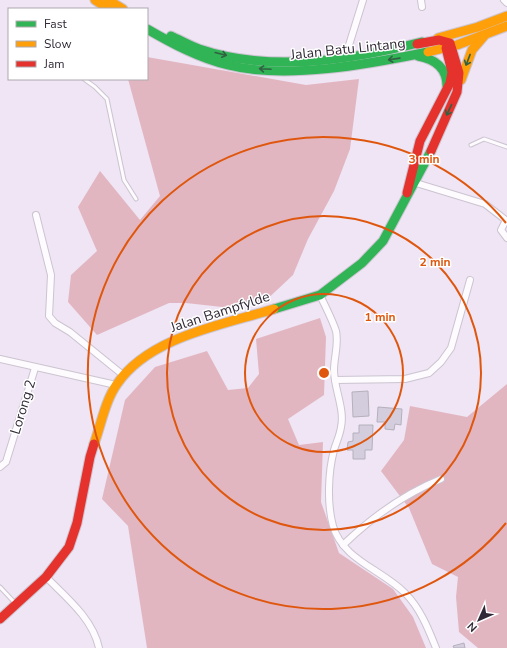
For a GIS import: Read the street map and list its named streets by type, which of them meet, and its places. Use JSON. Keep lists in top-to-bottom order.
{
  "streets": {
    "street": ["Jalan Batu Lintang", "Jalan Bampfylde", "Lorong 2"]
  },
  "crossings": [
    ["Jalan Batu Lintang", "Jalan Bampfylde"]
  ],
  "legend": ["Fast", "Slow", "Jam"],
  "north": "bottom left",
  "rings": ["3 min", "2 min", "1 min"]
}
